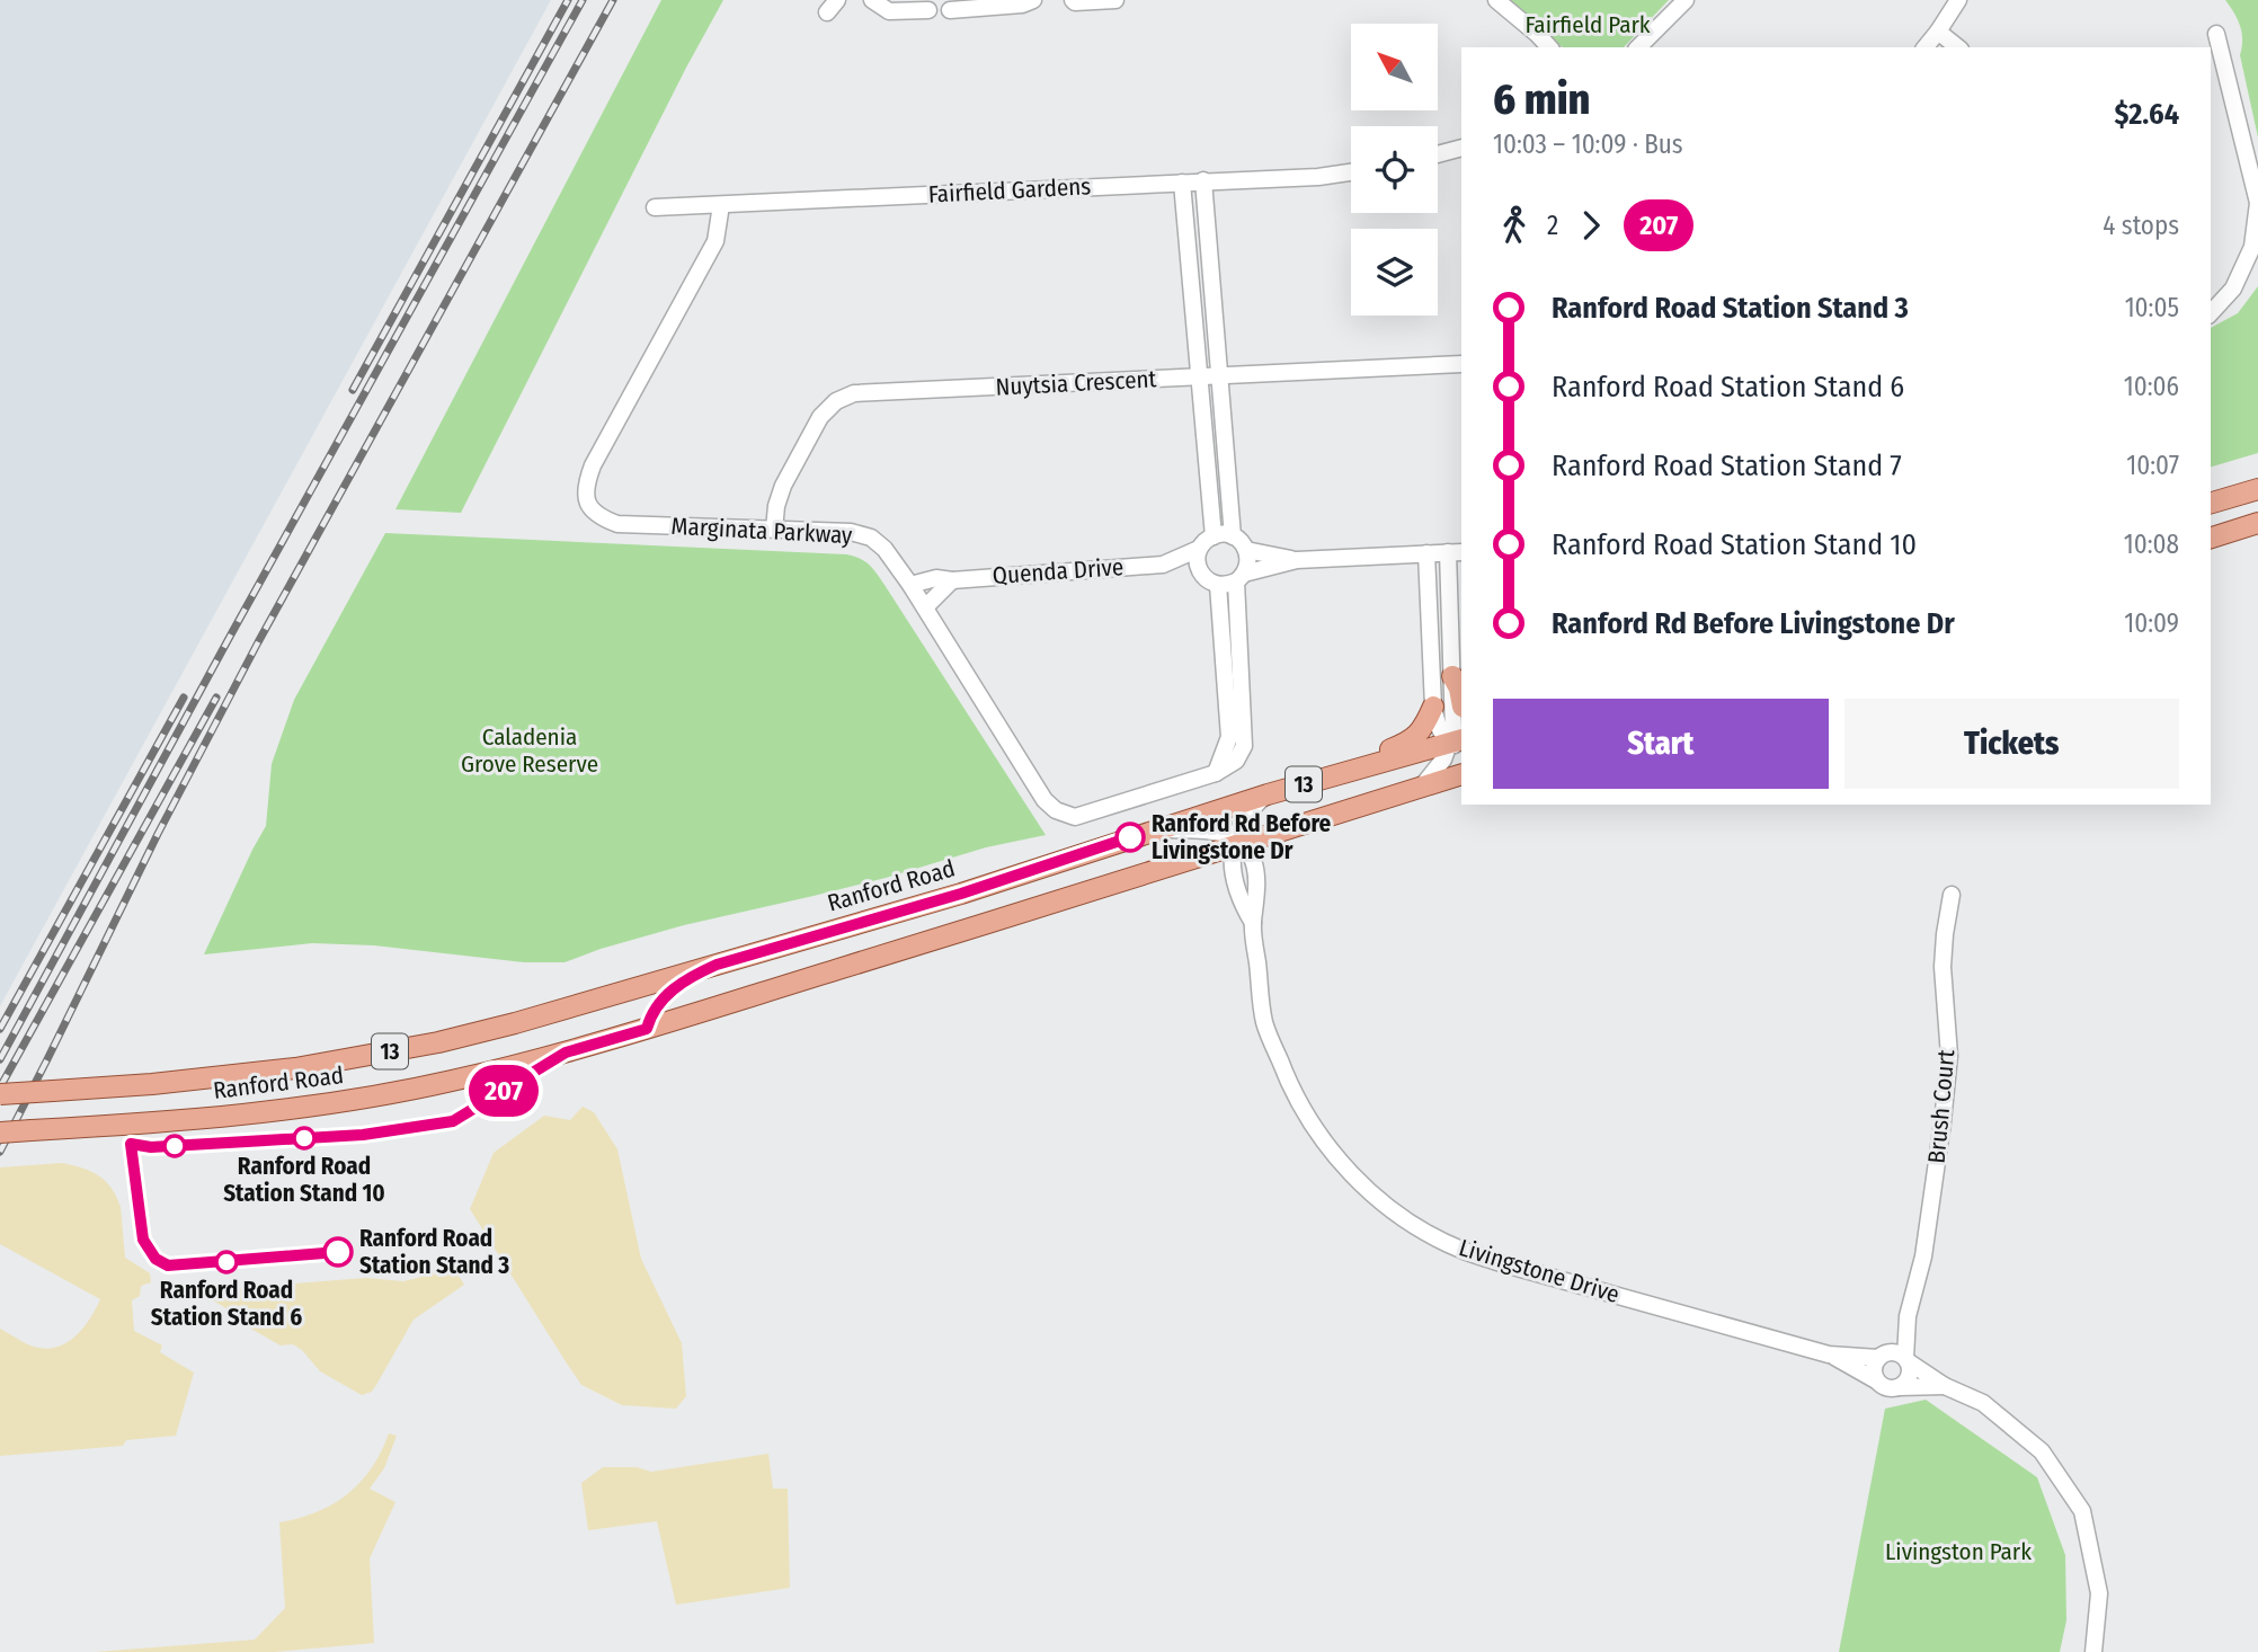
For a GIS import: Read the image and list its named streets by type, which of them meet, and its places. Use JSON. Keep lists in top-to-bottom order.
{
  "streets": {
    "main road": ["13", "Ranford Road"],
    "street": [
      "Fairfield Gardens",
      "Nuytsia Crescent",
      "Marginata Parkway",
      "Quenda Drive",
      "Brush Court",
      "Livingstone Drive"
    ]
  },
  "crossings": [
    ["Fairfield Gardens", "Marginata Parkway"],
    ["Nuytsia Crescent", "Marginata Parkway"],
    ["Marginata Parkway", "Quenda Drive"],
    ["Ranford Road", "Livingstone Drive"],
    ["Brush Court", "Livingstone Drive"]
  ],
  "parks": ["Fairfield Park", "Caladenia Grove Reserve", "Livingston Park"],
  "places": [
    "Ranford Rd Before Livingstone Dr",
    "Ranford Road Station Stand 10",
    "Ranford Road Station Stand 3",
    "Ranford Road Station Stand 6"
  ],
  "lines": ["bus line 207"],
  "north": "top left",
  "page": {
    "on_map": "207",
    "heading": ["6 min", "10:03 – 10:09 · Bus", "$2.64"],
    "legs": ["2", "207", "4 stops"],
    "list": [
      {
        "name": "Ranford Road Station Stand 3",
        "value": "10:05"
      },
      {
        "name": "Ranford Road Station Stand 6",
        "value": "10:06"
      },
      {
        "name": "Ranford Road Station Stand 7",
        "value": "10:07"
      },
      {
        "name": "Ranford Road Station Stand 10",
        "value": "10:08"
      },
      {
        "name": "Ranford Rd Before Livingstone Dr",
        "value": "10:09"
      }
    ],
    "buttons": ["Start", "Tickets"]
  }
}
